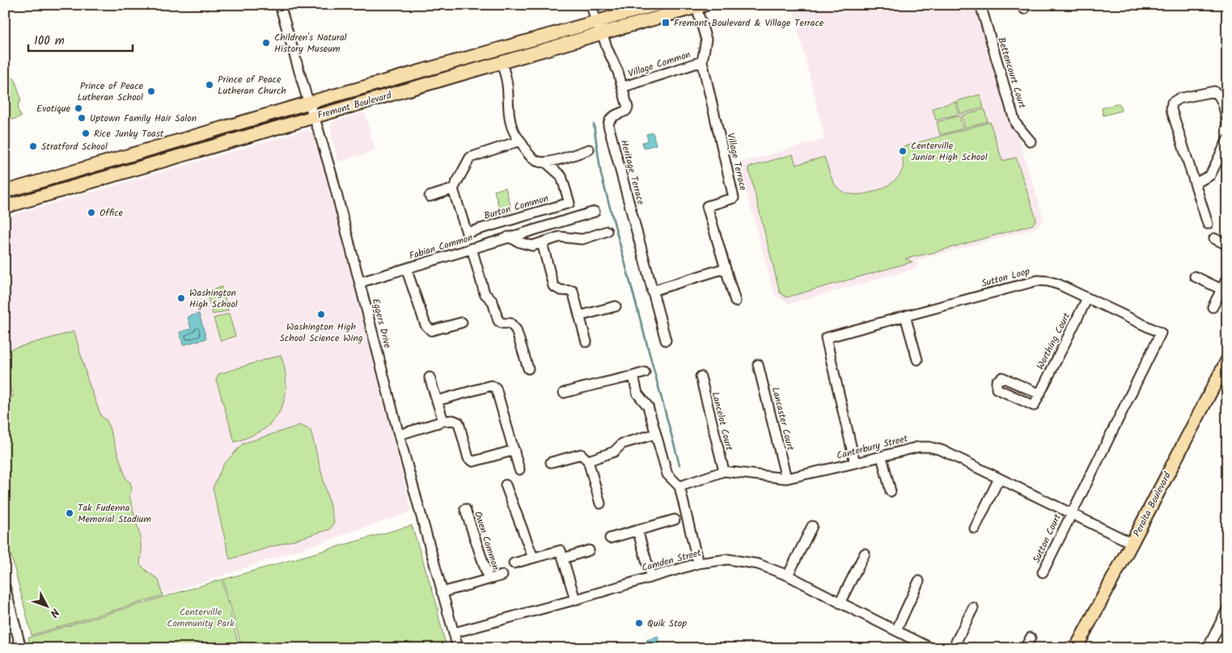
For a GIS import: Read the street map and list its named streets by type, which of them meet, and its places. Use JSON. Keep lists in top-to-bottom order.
{
  "streets": {
    "main road": ["Fremont Boulevard", "Peralta Boulevard"],
    "street": [
      "Village Common",
      "Bettencourt Court",
      "Village Terrace",
      "Heritage Terrace",
      "Burton Common",
      "Fabian Common",
      "Sutton Loop",
      "Eggers Drive",
      "Worthing Court",
      "Lancaster Court",
      "Lancelot Court",
      "Canterbury Street",
      "Sutton Court",
      "Owen Common",
      "Camden Street"
    ]
  },
  "crossings": [
    ["Village Common", "Village Terrace"],
    ["Village Common", "Heritage Terrace"],
    ["Fremont Boulevard", "Village Terrace"],
    ["Fremont Boulevard", "Heritage Terrace"],
    ["Fremont Boulevard", "Burton Common"],
    ["Fremont Boulevard", "Eggers Drive"],
    ["Fabian Common", "Eggers Drive"],
    ["Sutton Loop", "Worthing Court"],
    ["Sutton Loop", "Canterbury Street"],
    ["Sutton Loop", "Sutton Court"],
    ["Eggers Drive", "Owen Common"],
    ["Eggers Drive", "Camden Street"],
    ["Lancaster Court", "Canterbury Street"],
    ["Lancelot Court", "Canterbury Street"],
    ["Canterbury Street", "Peralta Boulevard"],
    ["Canterbury Street", "Sutton Court"]
  ],
  "parks": ["Centerville Community Park"],
  "places": {
    "transit": ["Fremont Boulevard & Village Terrace"],
    "other": [
      "Children's Natural History Museum",
      "Prince of Peace Lutheran Church",
      "Prince of Peace Lutheran School",
      "Evotique",
      "Uptown Family Hair Salon",
      "Rice Junky Toast",
      "Stratford School",
      "Centerville Junior High School",
      "Office",
      "Washington High School",
      "Washington High School Science Wing",
      "Tak Fudenna Memorial Stadium",
      "Quik Stop"
    ]
  },
  "scale_bar": "100 m",
  "north": "bottom right"
}
